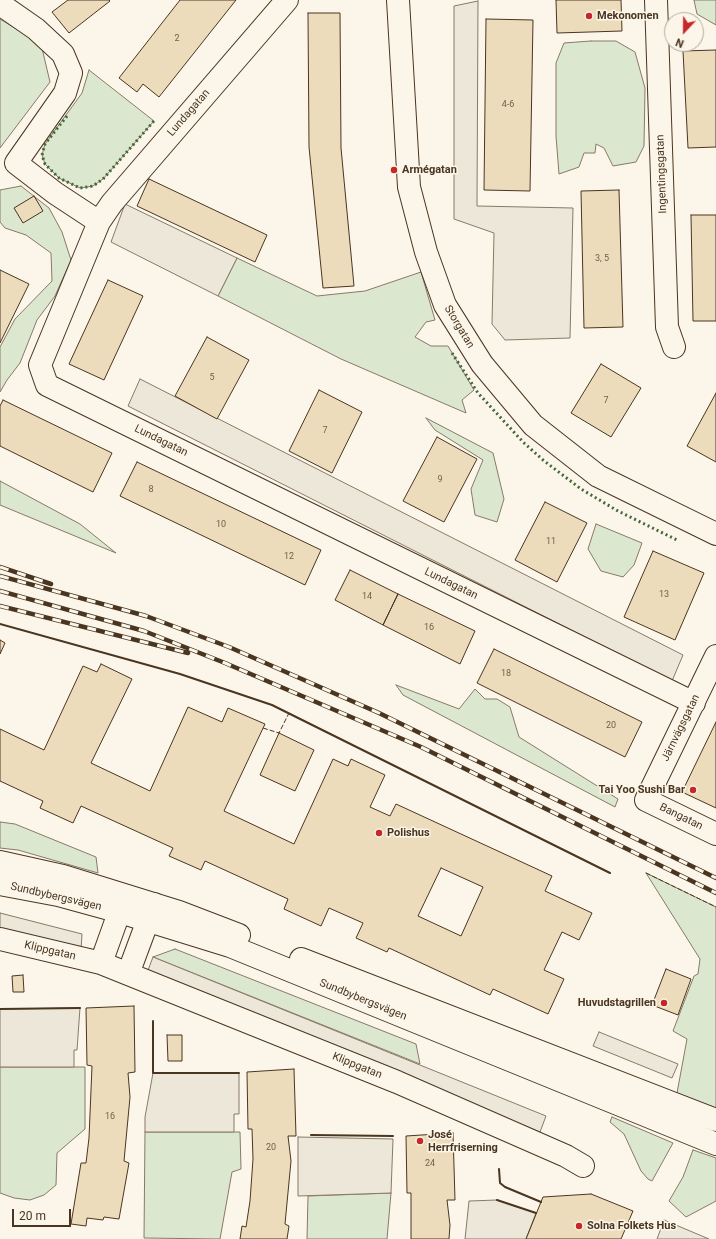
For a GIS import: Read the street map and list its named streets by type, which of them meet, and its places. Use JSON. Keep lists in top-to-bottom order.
{
  "streets": {
    "street": [
      "Lundagatan",
      "Ingentingsgatan",
      "Storgatan",
      "Järnvägsgatan",
      "Bangatan",
      "Sundbybergsvägen",
      "Klippgatan"
    ]
  },
  "crossings": [
    ["Lundagatan", "Järnvägsgatan"],
    ["Järnvägsgatan", "Bangatan"]
  ],
  "places": [
    "Mekonomen",
    "Armégatan",
    "Tai Yoo Sushi Bar",
    "Polishus",
    "Huvudstagrillen",
    "José Herrfriserning",
    "Solna Folkets Hus"
  ],
  "house_numbers": [
    "2",
    "4-6",
    "3, 5",
    "5",
    "7",
    "7",
    "9",
    "8",
    "10",
    "11",
    "12",
    "13",
    "14",
    "16",
    "18",
    "20",
    "16",
    "20",
    "24"
  ],
  "scale_bar": "20 m",
  "north": "bottom"
}
